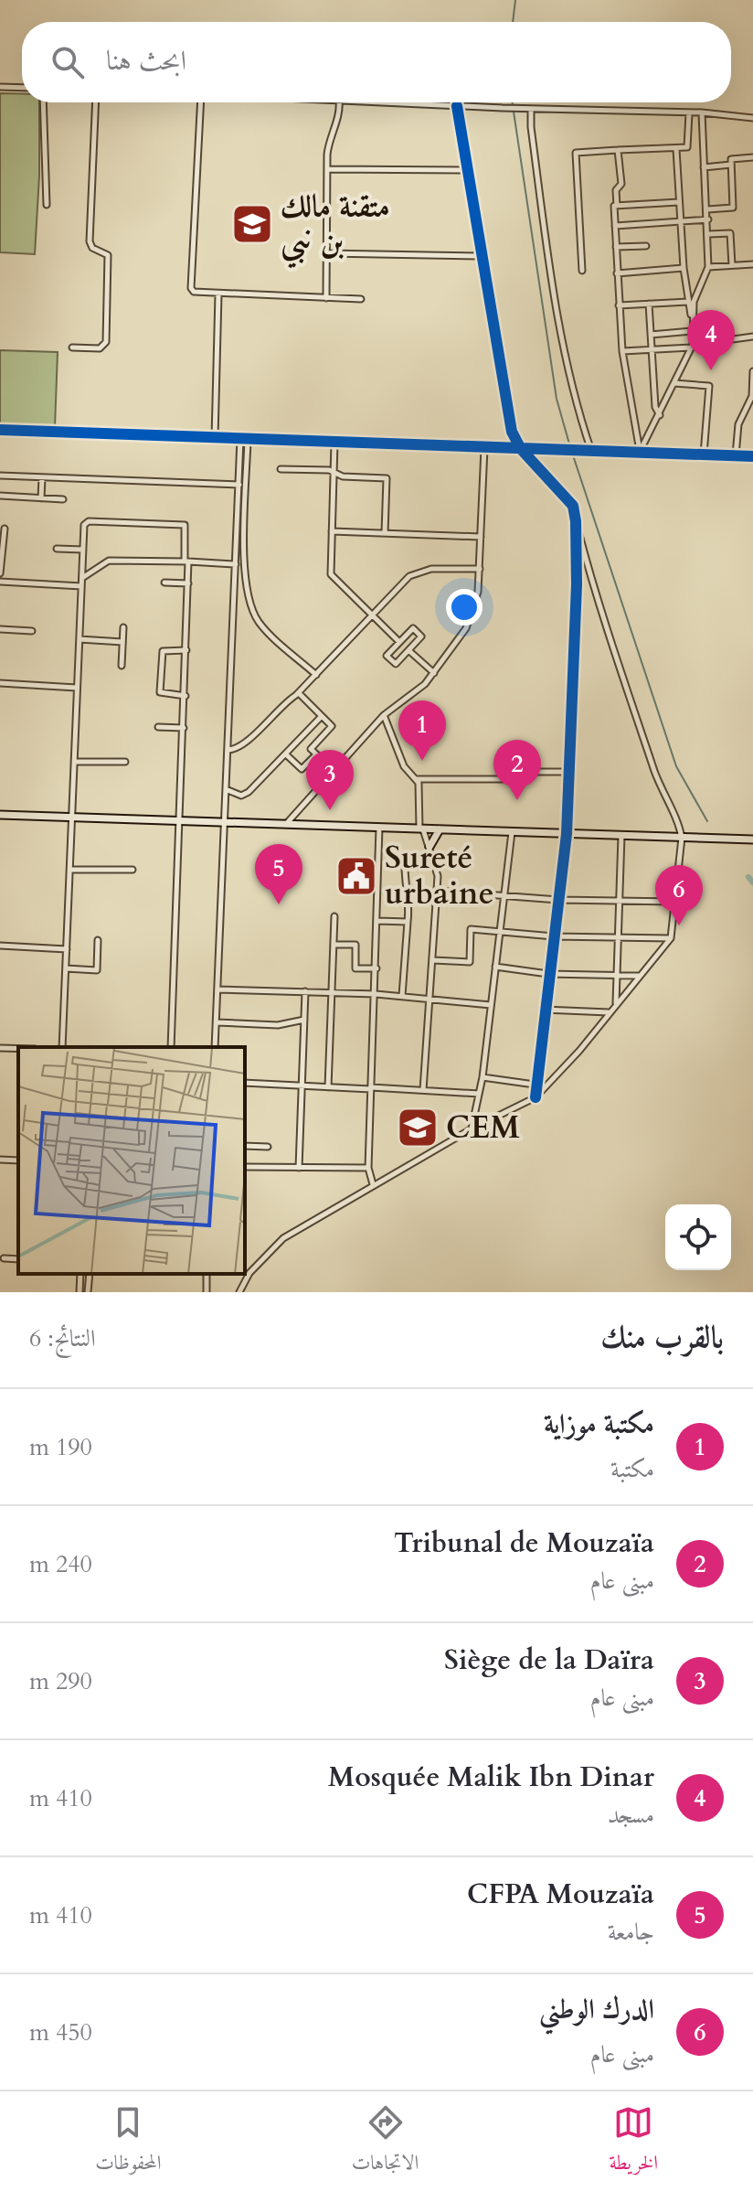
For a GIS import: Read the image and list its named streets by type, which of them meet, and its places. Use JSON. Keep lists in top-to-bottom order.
{
  "places": {
    "school or university": ["متقنة مالك بن نبي", "CEM"],
    "public building": ["Sureté urbaine"]
  },
  "page": {
    "search": "ابحث هنا",
    "pins": [
      "4",
      "1",
      "2",
      "3",
      "5",
      "6"
    ],
    "heading": ["بالقرب منك", "النتائج: 6"],
    "list": [
      {
        "mark": "1",
        "name": "مكتبة موزاية",
        "note": "مكتبة",
        "value": "190 m"
      },
      {
        "mark": "2",
        "name": "Tribunal de Mouzaïa",
        "note": "مبنى عام",
        "value": "240 m"
      },
      {
        "mark": "3",
        "name": "Siège de la Daïra",
        "note": "مبنى عام",
        "value": "290 m"
      },
      {
        "mark": "4",
        "name": "Mosquée Malik Ibn Dinar",
        "note": "مسجد",
        "value": "410 m"
      },
      {
        "mark": "5",
        "name": "CFPA Mouzaïa",
        "note": "جامعة",
        "value": "410 m"
      },
      {
        "mark": "6",
        "name": "الدرك الوطني",
        "note": "مبنى عام",
        "value": "450 m"
      }
    ],
    "nav": ["الخريطة", "الاتجاهات", "المحفوظات"]
  }
}
